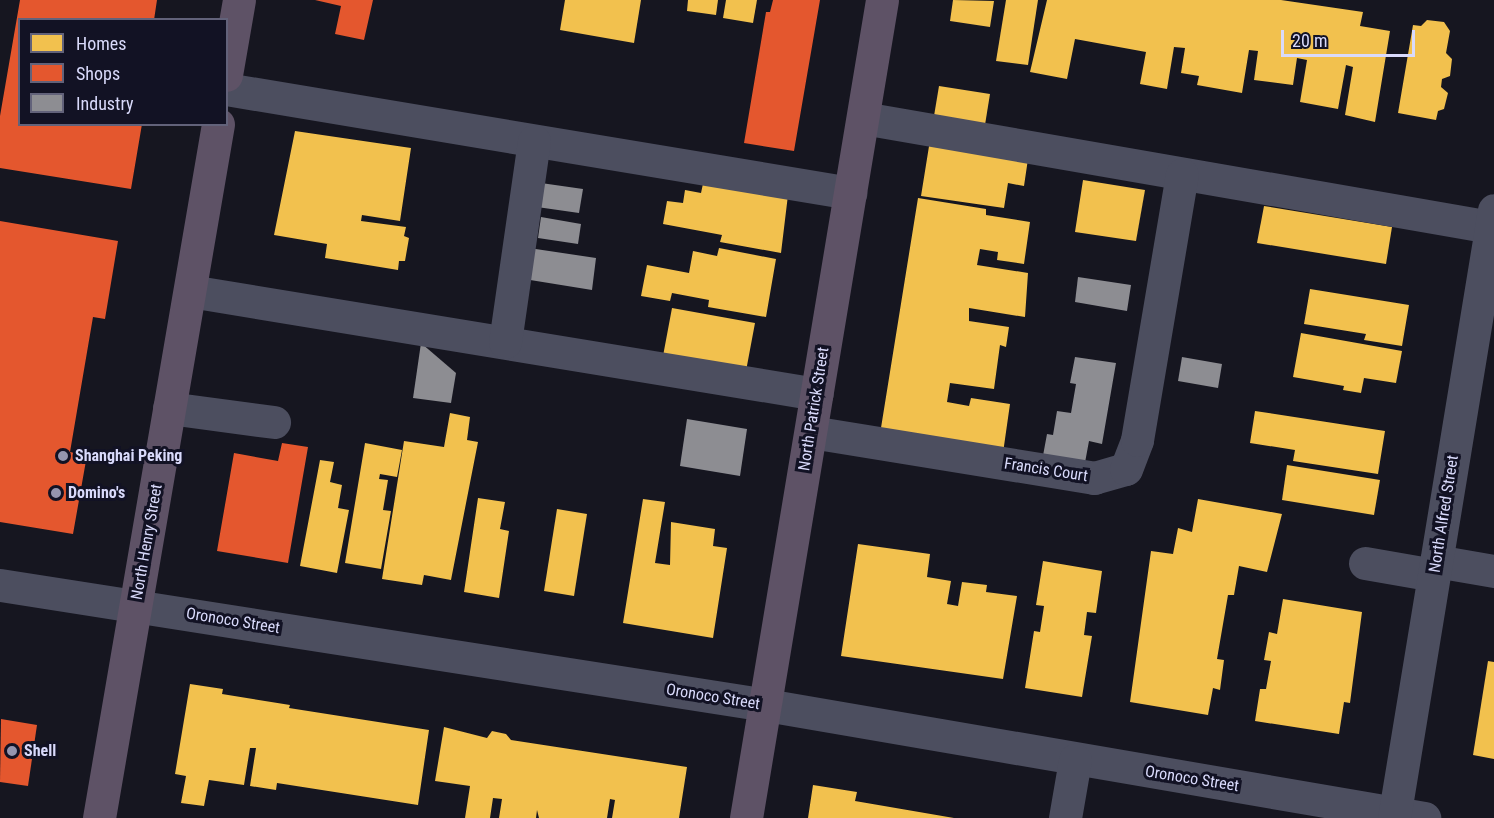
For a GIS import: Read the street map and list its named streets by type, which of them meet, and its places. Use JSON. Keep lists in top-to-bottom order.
{
  "streets": {
    "highway": ["North Patrick Street", "North Henry Street"],
    "street": ["Francis Court", "North Alfred Street", "Oronoco Street"]
  },
  "crossings": [
    ["North Patrick Street", "Francis Court"],
    ["North Patrick Street", "Oronoco Street"],
    ["North Alfred Street", "Oronoco Street"],
    ["North Henry Street", "Oronoco Street"]
  ],
  "places": ["Shanghai Peking", "Domino's", "Shell"],
  "legend": ["Homes", "Shops", "Industry"],
  "scale_bar": "20 m"
}
